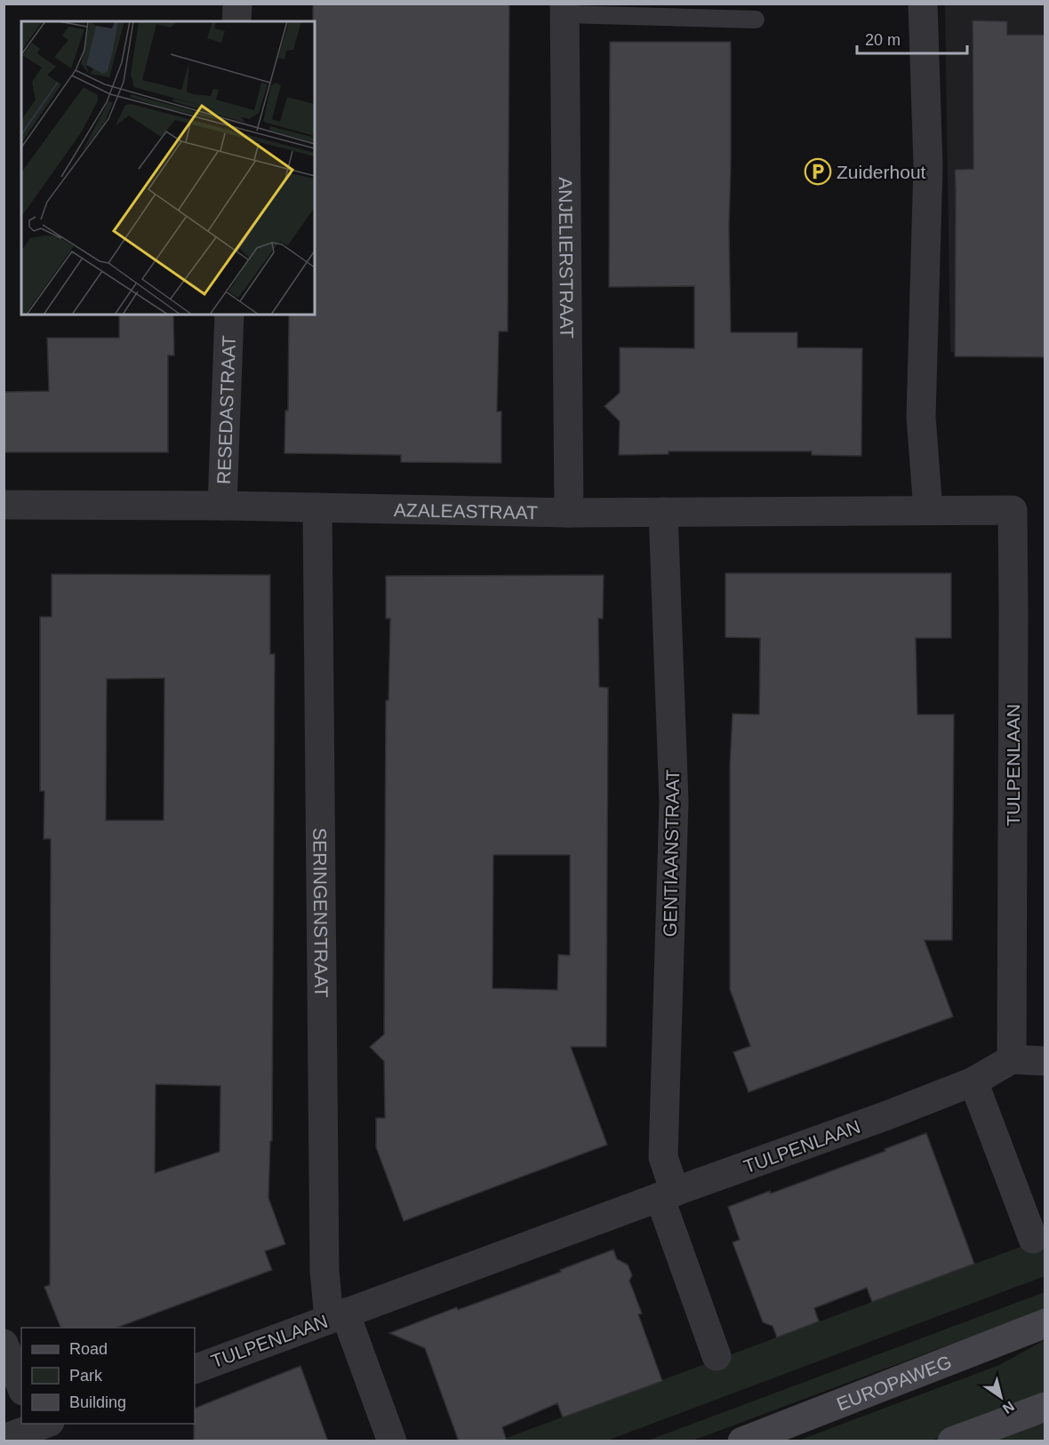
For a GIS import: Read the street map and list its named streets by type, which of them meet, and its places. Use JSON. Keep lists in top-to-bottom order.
{
  "streets": {
    "street": [
      "ANJELIERSTRAAT",
      "RESEDASTRAAT",
      "AZALEASTRAAT",
      "TULPENLAAN",
      "GENTIAANSTRAAT",
      "SERINGENSTRAAT",
      "EUROPAWEG"
    ]
  },
  "crossings": [
    ["ANJELIERSTRAAT", "AZALEASTRAAT"],
    ["RESEDASTRAAT", "AZALEASTRAAT"],
    ["AZALEASTRAAT", "TULPENLAAN"],
    ["AZALEASTRAAT", "GENTIAANSTRAAT"],
    ["AZALEASTRAAT", "SERINGENSTRAAT"],
    ["TULPENLAAN", "GENTIAANSTRAAT"],
    ["TULPENLAAN", "SERINGENSTRAAT"]
  ],
  "places": {
    "parking": ["Zuiderhout"]
  },
  "legend": ["Road", "Park", "Building"],
  "scale_bar": "20 m",
  "north": "bottom right"
}
